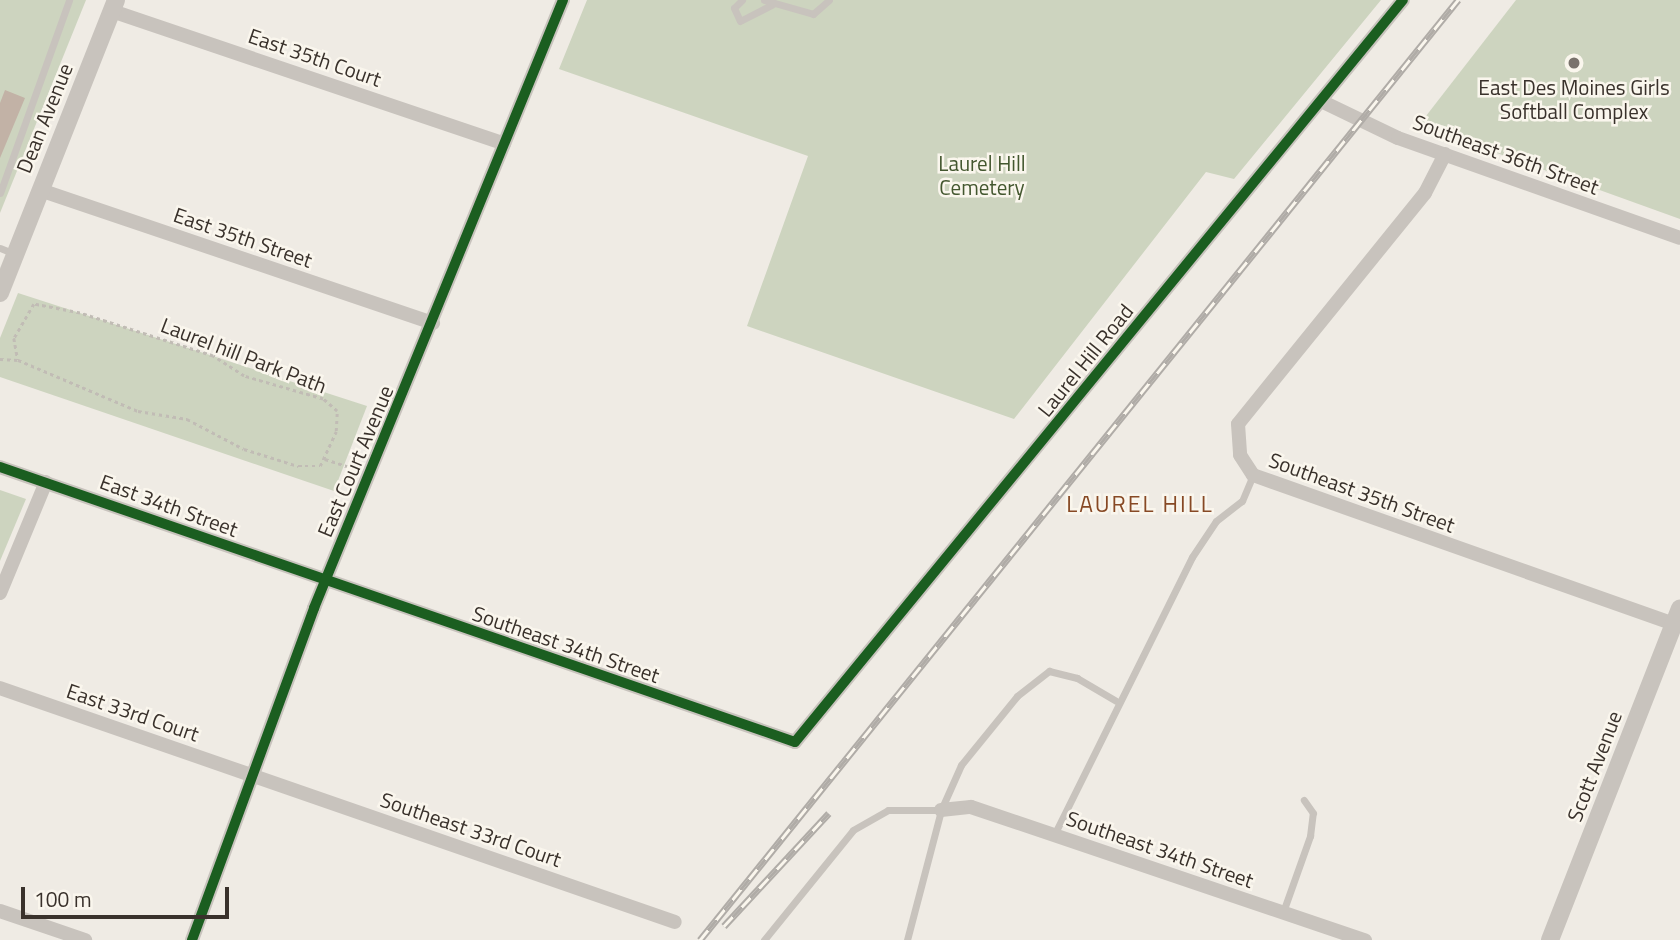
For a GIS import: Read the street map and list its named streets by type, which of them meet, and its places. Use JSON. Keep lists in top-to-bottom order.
{
  "streets": {
    "street": [
      "East 35th Court",
      "Dean Avenue",
      "Southeast 36th Street",
      "East 35th Street",
      "Laurel Hill Road",
      "East Court Avenue",
      "Southeast 35th Street",
      "East 34th Street",
      "Southeast 34th Street",
      "East 33rd Court",
      "Scott Avenue",
      "Southeast 33rd Court"
    ],
    "path": ["Laurel hill Park Path"]
  },
  "crossings": [
    ["East 35th Court", "Dean Avenue"],
    ["East 35th Court", "East Court Avenue"],
    ["Dean Avenue", "East 35th Street"],
    ["Southeast 36th Street", "Laurel Hill Road"],
    ["Southeast 36th Street", "Southeast 35th Street"],
    ["East 35th Street", "East Court Avenue"],
    ["Laurel Hill Road", "Southeast 34th Street"],
    ["East Court Avenue", "East 34th Street"],
    ["East Court Avenue", "Southeast 34th Street"],
    ["East Court Avenue", "East 33rd Court"],
    ["East Court Avenue", "Southeast 33rd Court"],
    ["Southeast 35th Street", "Scott Avenue"],
    ["East 34th Street", "Southeast 34th Street"],
    ["East 33rd Court", "Southeast 33rd Court"]
  ],
  "districts": ["LAUREL HILL"],
  "parks": ["Laurel Hill Cemetery"],
  "places": ["East Des Moines Girls Softball Complex"],
  "scale_bar": "100 m"
}
